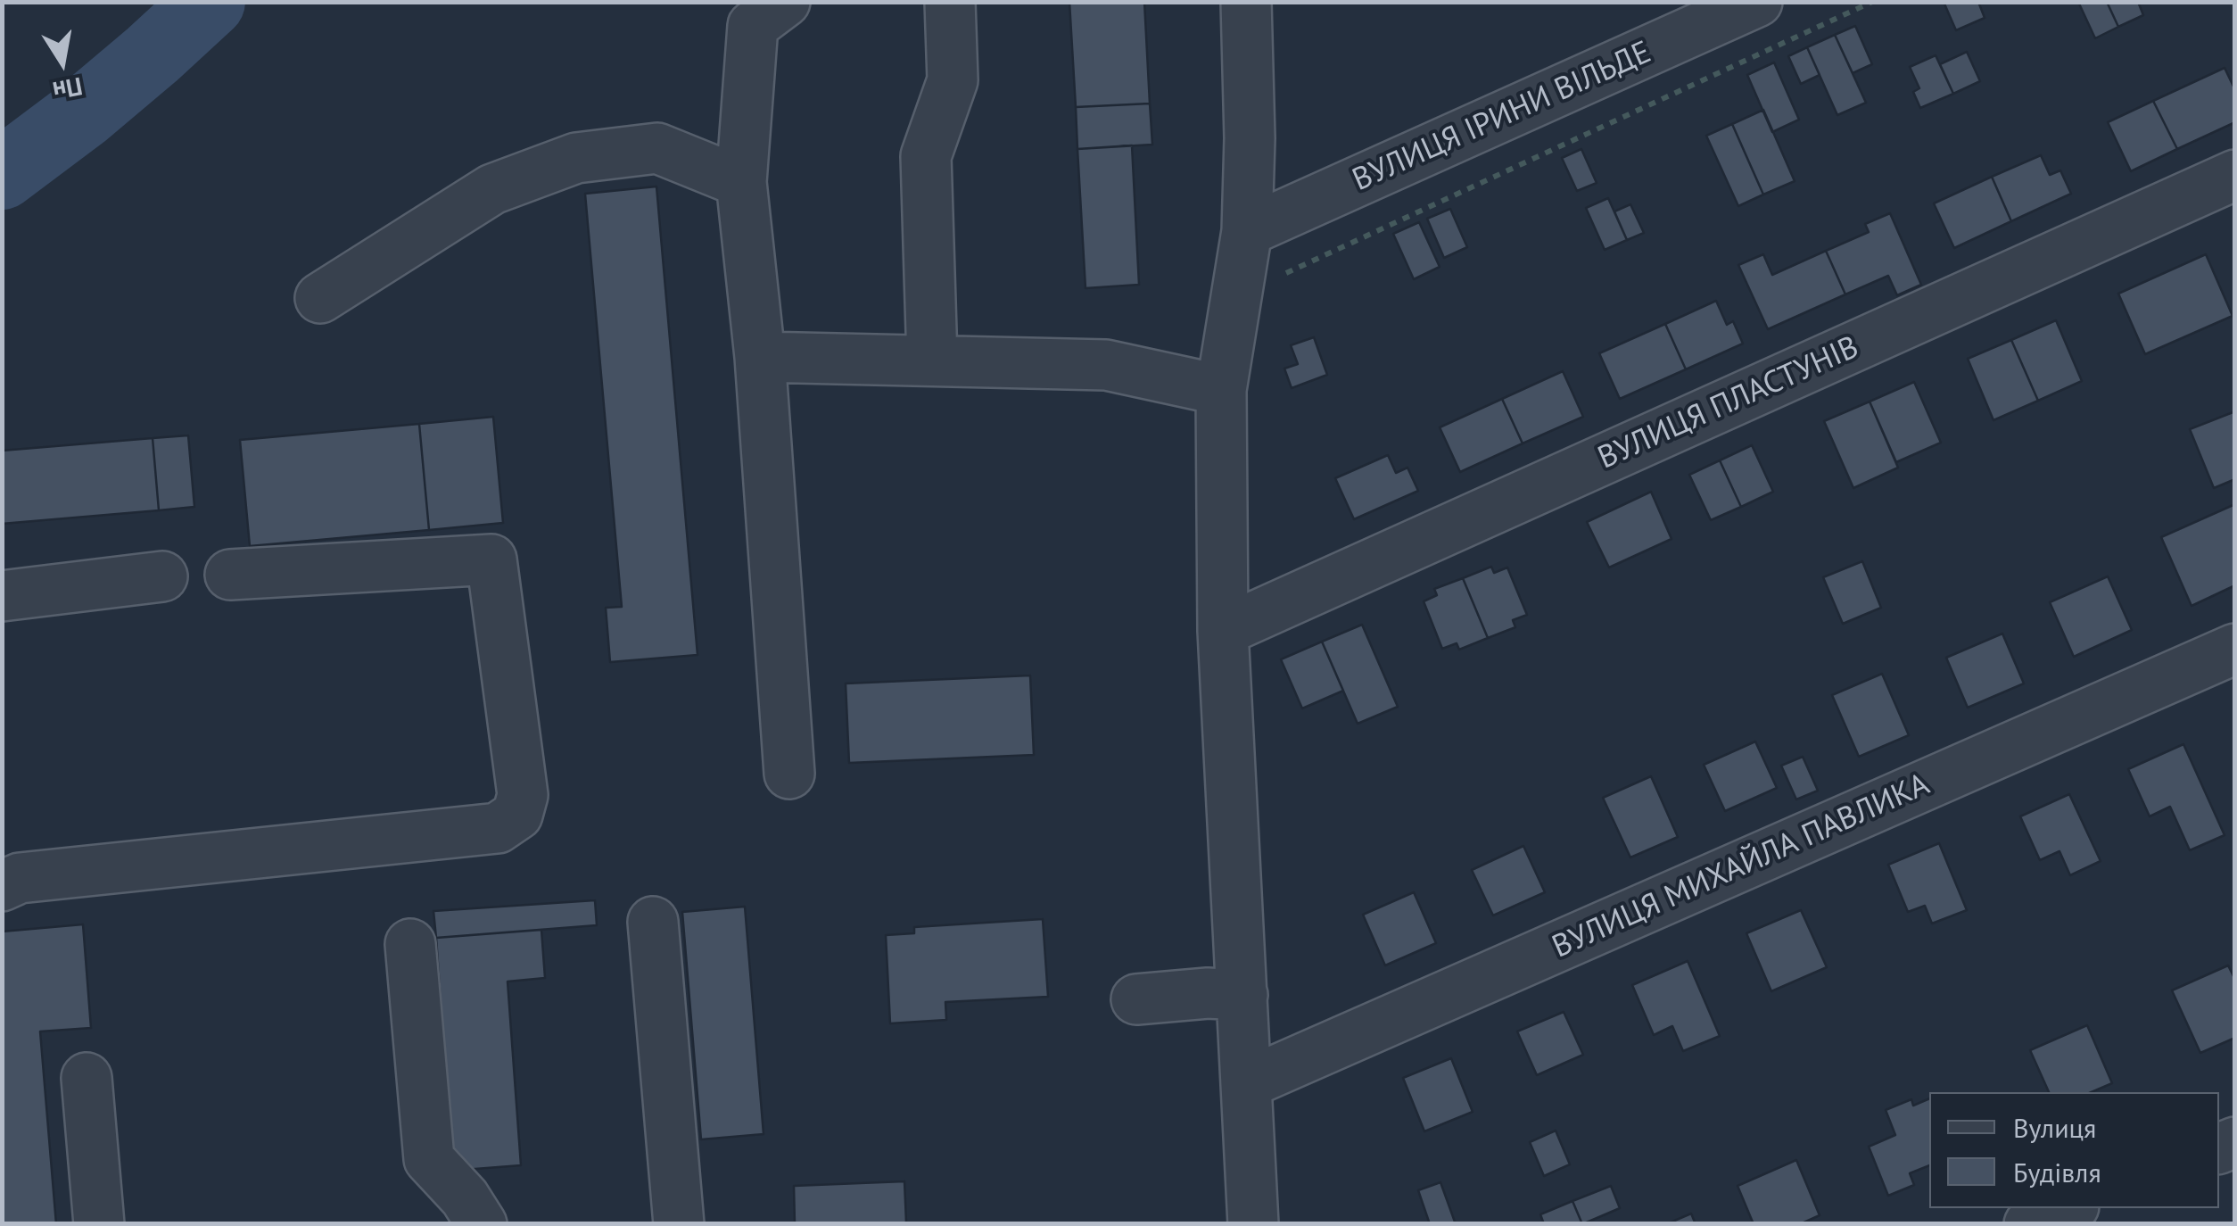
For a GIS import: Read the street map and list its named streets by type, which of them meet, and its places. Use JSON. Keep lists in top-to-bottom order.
{
  "streets": {
    "street": ["ВУЛИЦЯ ІРИНИ ВІЛЬДЕ", "ВУЛИЦЯ ПЛАСТУНІВ", "ВУЛИЦЯ МИХАЙЛА ПАВЛИКА"]
  },
  "legend": ["Вулиця", "Будівля"],
  "north": "bottom"
}
